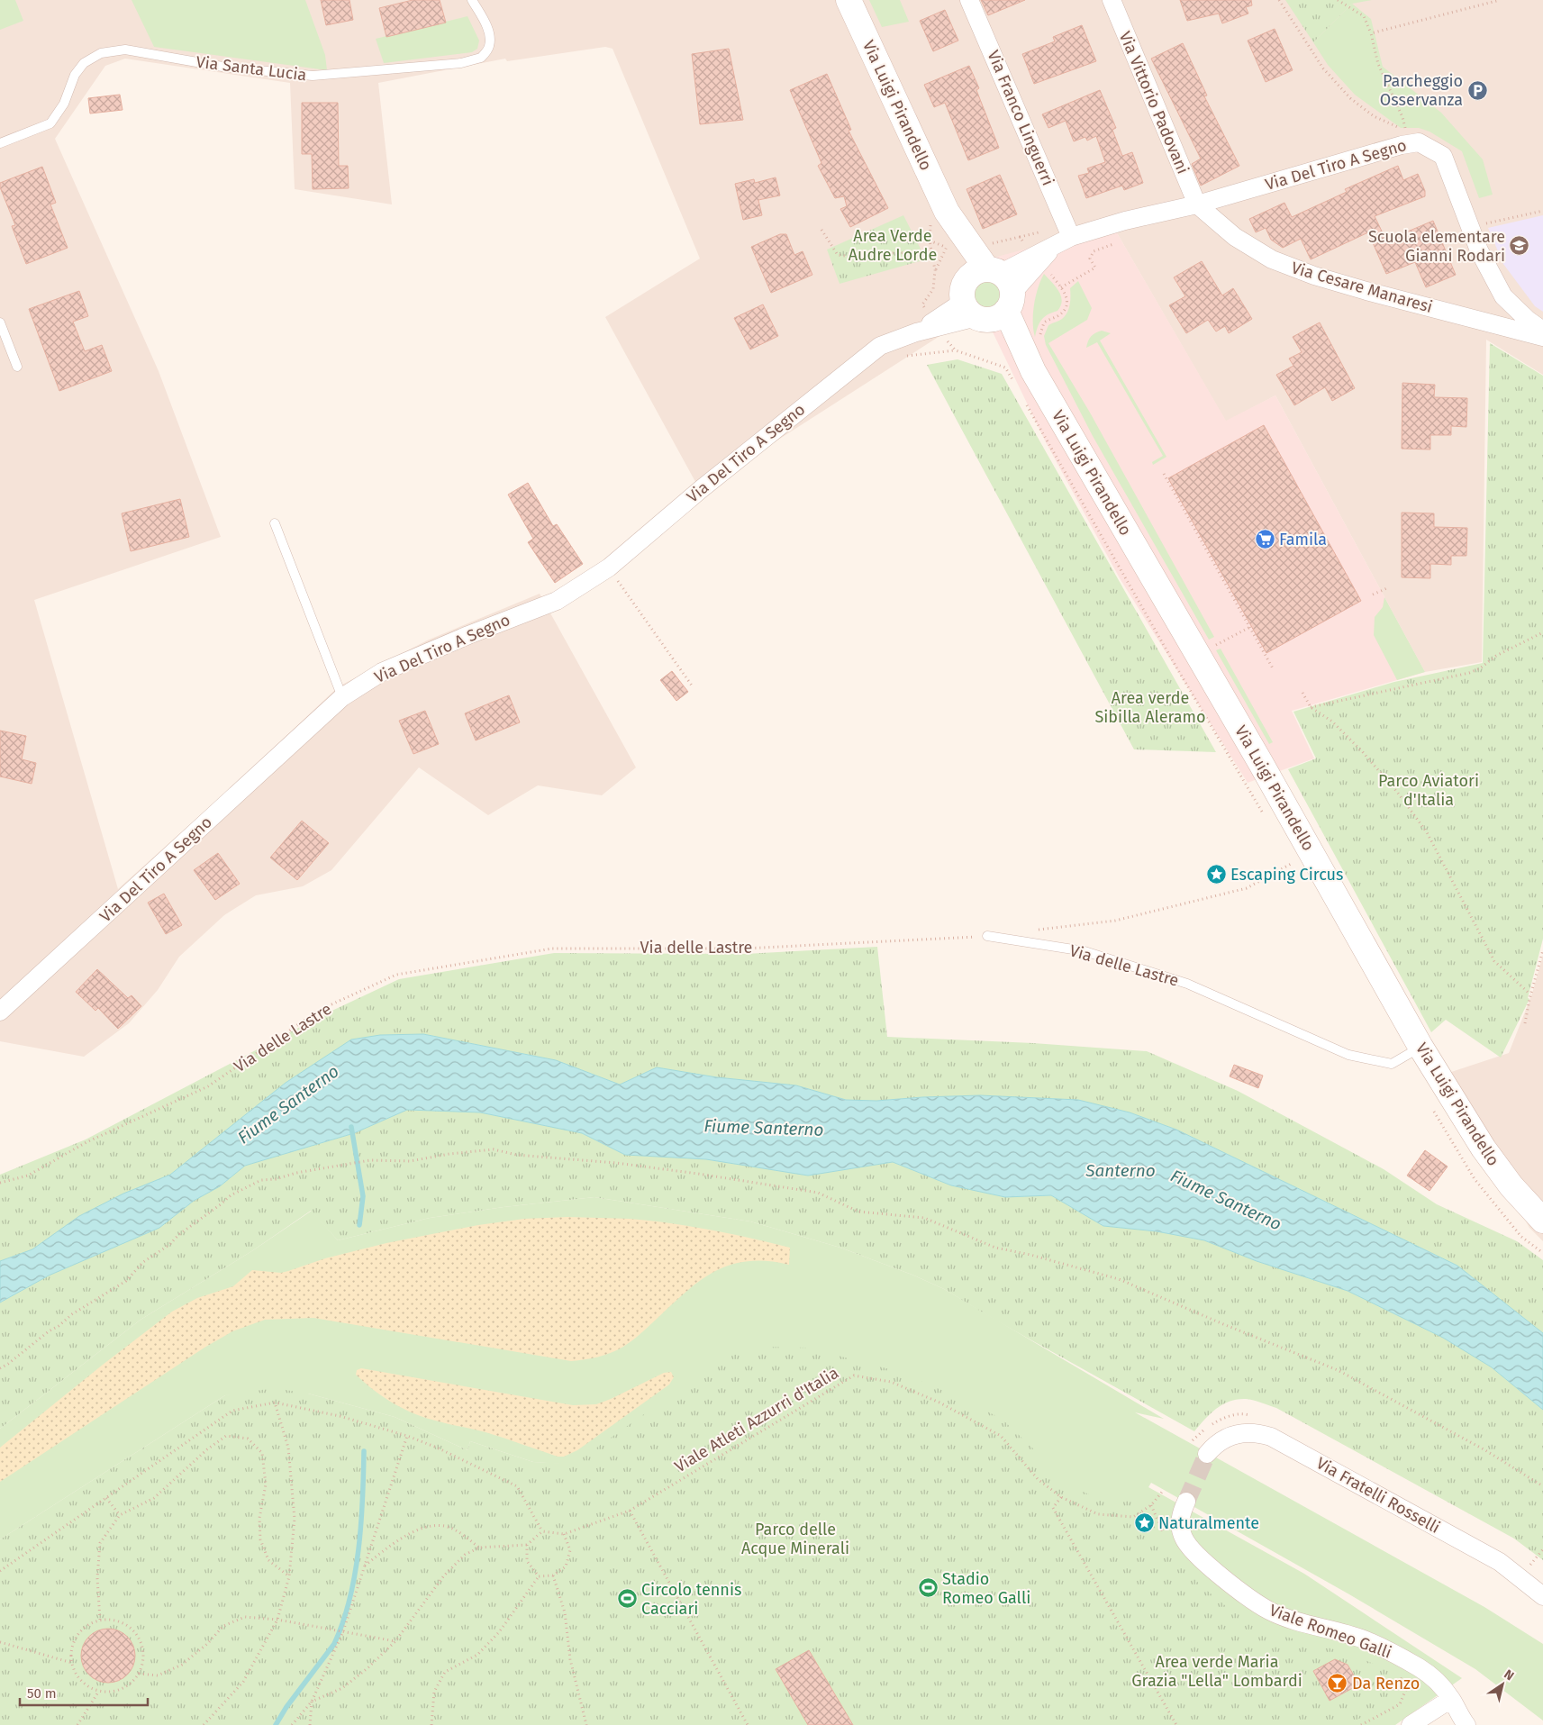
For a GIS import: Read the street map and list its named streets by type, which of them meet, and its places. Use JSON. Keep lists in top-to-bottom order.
{
  "streets": {
    "street": [
      "Via Vittorio Padovani",
      "Via Luigi Pirandello",
      "Via Franco Linguerri",
      "Via Del Tiro A Segno",
      "Via Cesare Manaresi",
      "Via Fratelli Rosselli",
      "Viale Romeo Galli"
    ],
    "lane": ["Via Santa Lucia", "Via delle Lastre"],
    "path": ["Viale Atleti Azzurri d'Italia"]
  },
  "crossings": [
    ["Via Vittorio Padovani", "Via Del Tiro A Segno"],
    ["Via Vittorio Padovani", "Via Cesare Manaresi"],
    ["Via Luigi Pirandello", "Via Del Tiro A Segno"],
    ["Via Luigi Pirandello", "Via delle Lastre"],
    ["Via Franco Linguerri", "Via Del Tiro A Segno"],
    ["Via Del Tiro A Segno", "Via Cesare Manaresi"]
  ],
  "water": ["Fiume Santerno", "Santerno"],
  "parks": [
    "Area Verde Audre Lorde",
    "Area verde Sibilla Aleramo",
    "Parco Aviatori d'Italia",
    "Parco delle Acque Minerali",
    "Area verde Maria Grazia \"Lella\" Lombardi"
  ],
  "places": {
    "parking": ["Parcheggio Osservanza"],
    "school or university": ["Scuola elementare Gianni Rodari"],
    "supermarket": ["Famila"],
    "place": ["Escaping Circus", "Naturalmente"],
    "sports": ["Stadio Romeo Galli", "Circolo tennis Cacciari"],
    "bar": ["Da Renzo"]
  },
  "scale_bar": "50 m",
  "north": "top right"
}
